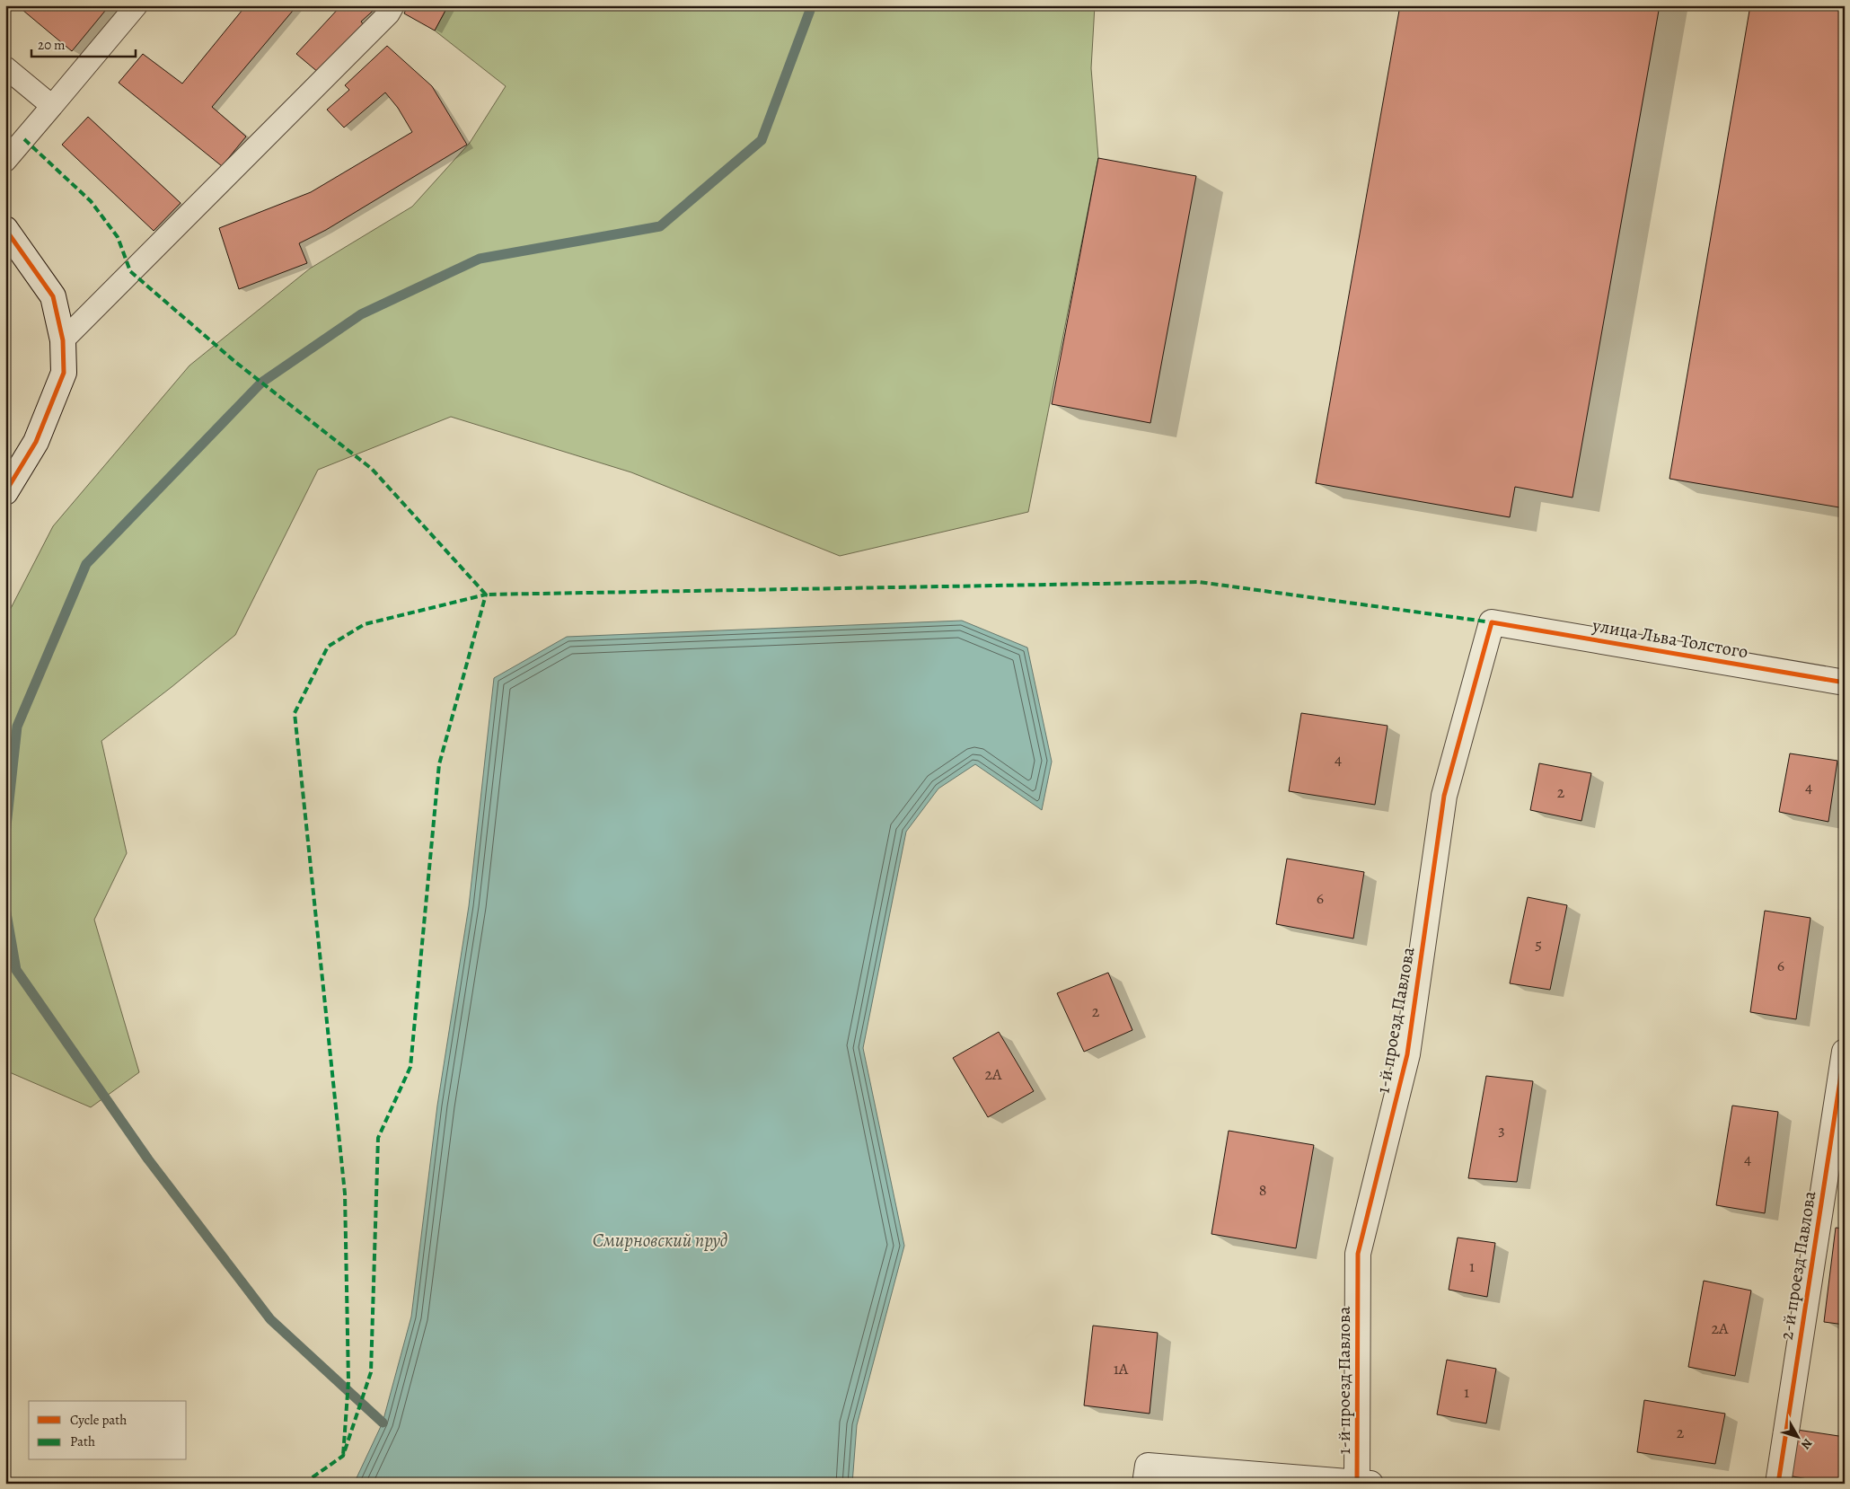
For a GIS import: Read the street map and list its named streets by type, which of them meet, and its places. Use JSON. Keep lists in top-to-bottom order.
{
  "streets": {
    "street": ["улица Льва Толстого", "1-й проезд Павлова", "2-й проезд Павлова"]
  },
  "crossings": [
    ["улица Льва Толстого", "1-й проезд Павлова"]
  ],
  "water": ["Смирновский пруд"],
  "house_numbers": [
    "4",
    "4",
    "2",
    "6",
    "5",
    "6",
    "2",
    "2А",
    "3",
    "4",
    "8",
    "1",
    "2А",
    "1А",
    "1",
    "2"
  ],
  "legend": ["Cycle path", "Path"],
  "scale_bar": "20 m",
  "north": "bottom right"
}
